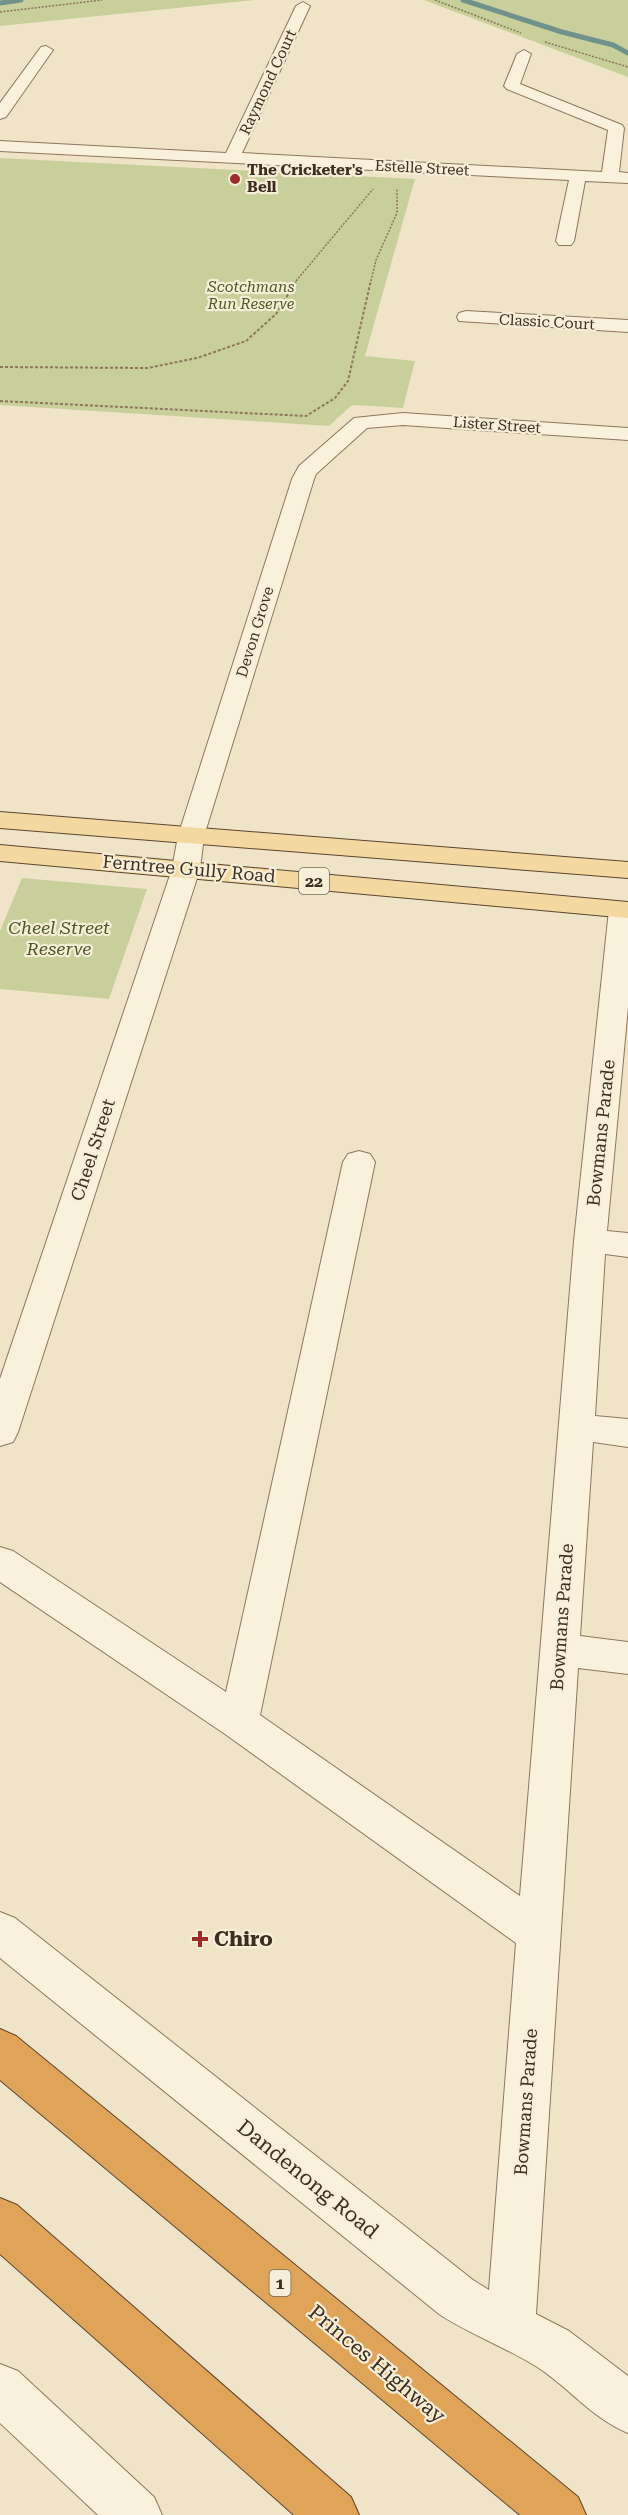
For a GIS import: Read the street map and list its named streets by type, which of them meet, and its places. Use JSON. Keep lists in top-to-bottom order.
{
  "streets": {
    "highway": ["1", "Princes Highway"],
    "main road": ["Ferntree Gully Road", "22"],
    "street": [
      "Raymond Court",
      "Estelle Street",
      "Classic Court",
      "Lister Street",
      "Devon Grove",
      "Bowmans Parade",
      "Cheel Street",
      "Dandenong Road"
    ]
  },
  "crossings": [
    ["Raymond Court", "Estelle Street"],
    ["Lister Street", "Devon Grove"],
    ["Devon Grove", "Ferntree Gully Road"],
    ["Devon Grove", "Cheel Street"],
    ["Ferntree Gully Road", "Bowmans Parade"],
    ["Ferntree Gully Road", "Cheel Street"],
    ["Bowmans Parade", "Dandenong Road"]
  ],
  "parks": ["Scotchmans Run Reserve", "Cheel Street Reserve"],
  "places": {
    "other": ["The Cricketer's Bell"],
    "health": ["Chiro"]
  }
}
